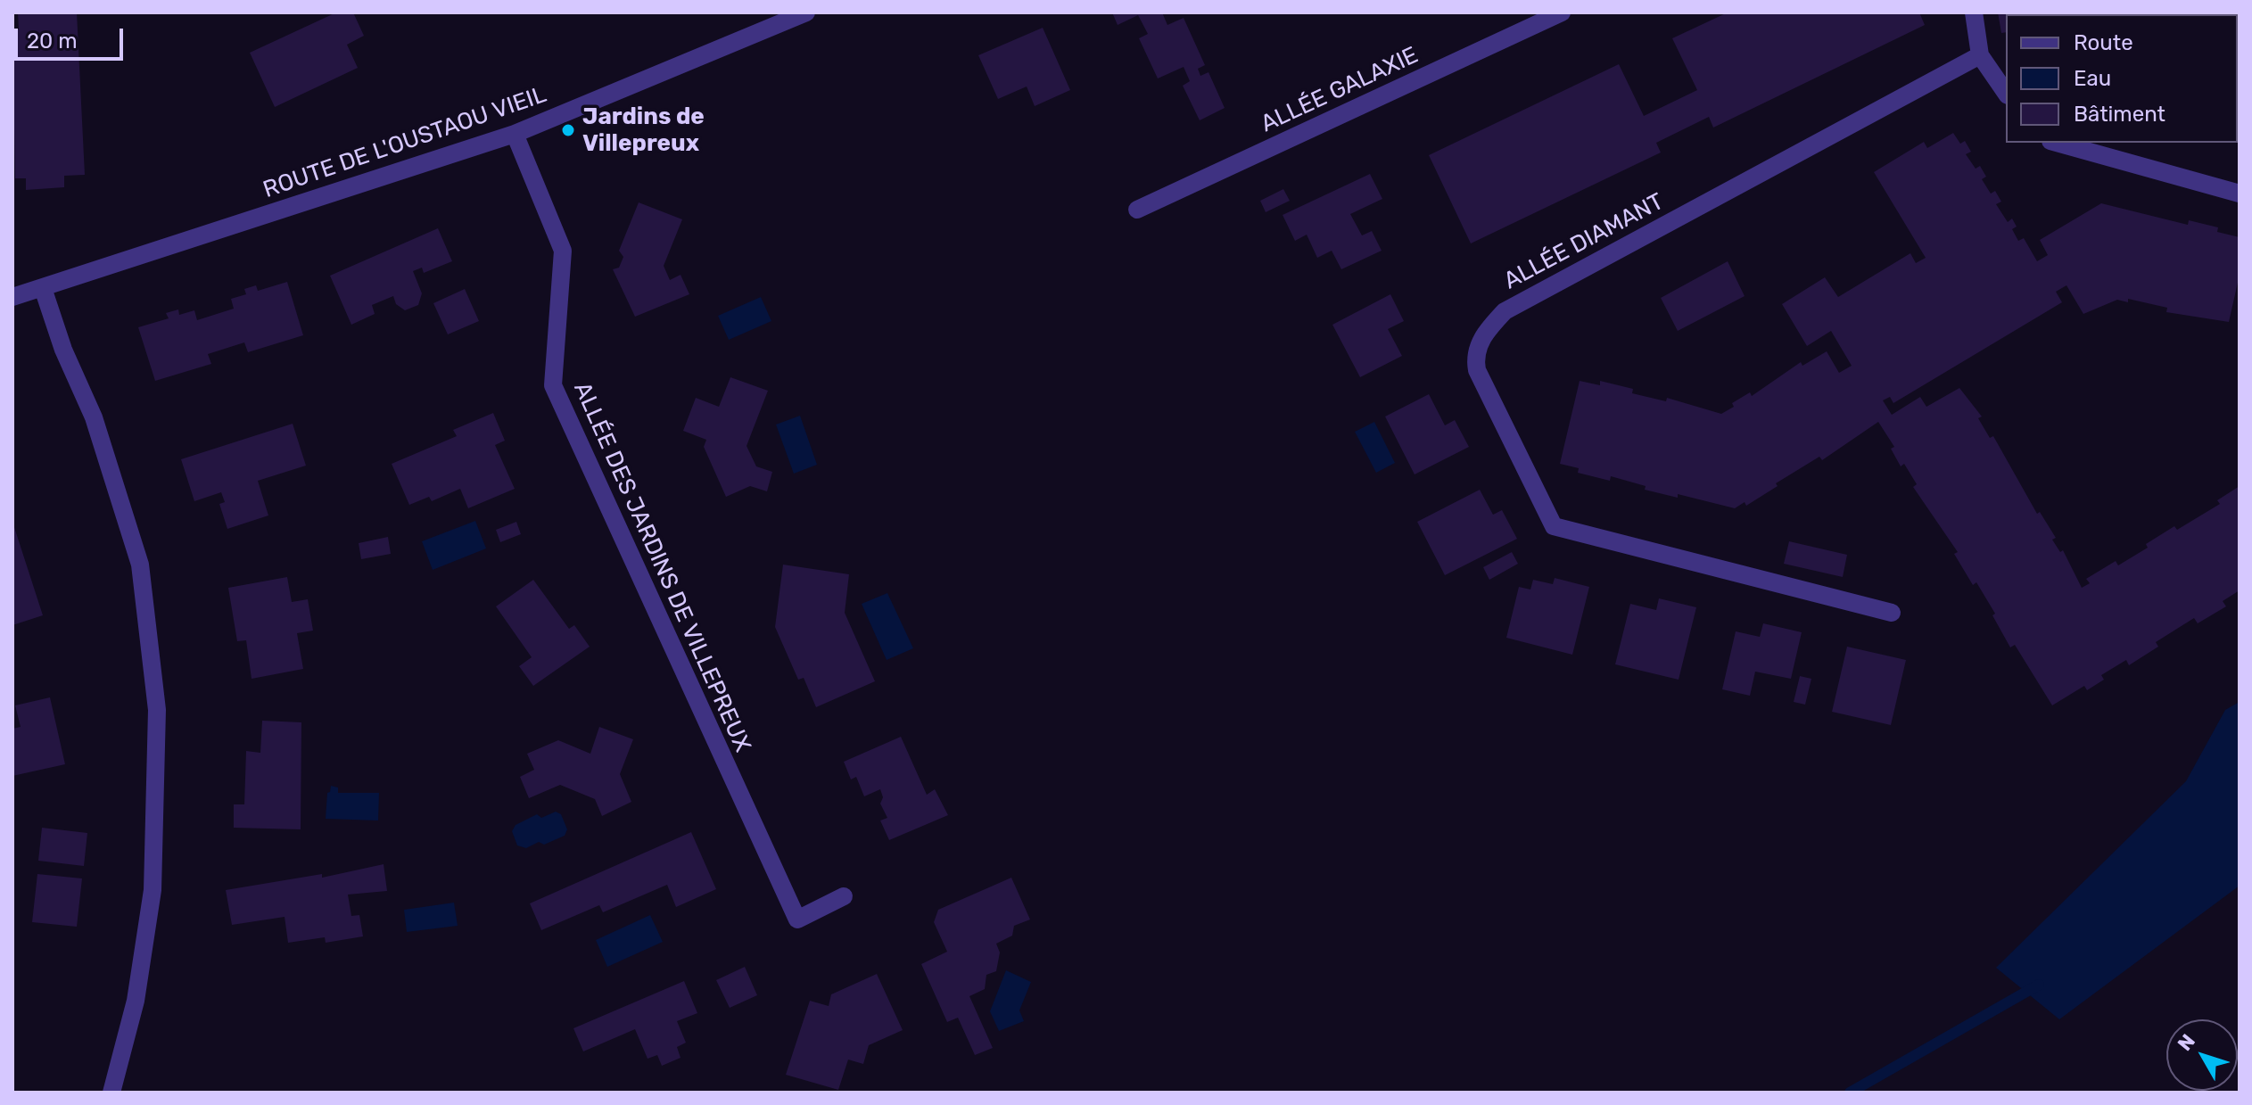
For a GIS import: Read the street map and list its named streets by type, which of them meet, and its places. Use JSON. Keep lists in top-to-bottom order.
{
  "streets": {
    "street": [
      "ALLÉE GALAXIE",
      "ROUTE DE L'OUSTAOU VIEIL",
      "ALLÉE DIAMANT",
      "ALLÉE DES JARDINS DE VILLEPREUX"
    ]
  },
  "crossings": [
    ["ROUTE DE L'OUSTAOU VIEIL", "ALLÉE DES JARDINS DE VILLEPREUX"]
  ],
  "places": ["Jardins de Villepreux"],
  "legend": ["Route", "Eau", "Bâtiment"],
  "scale_bar": "20 m",
  "north": "top left"
}
